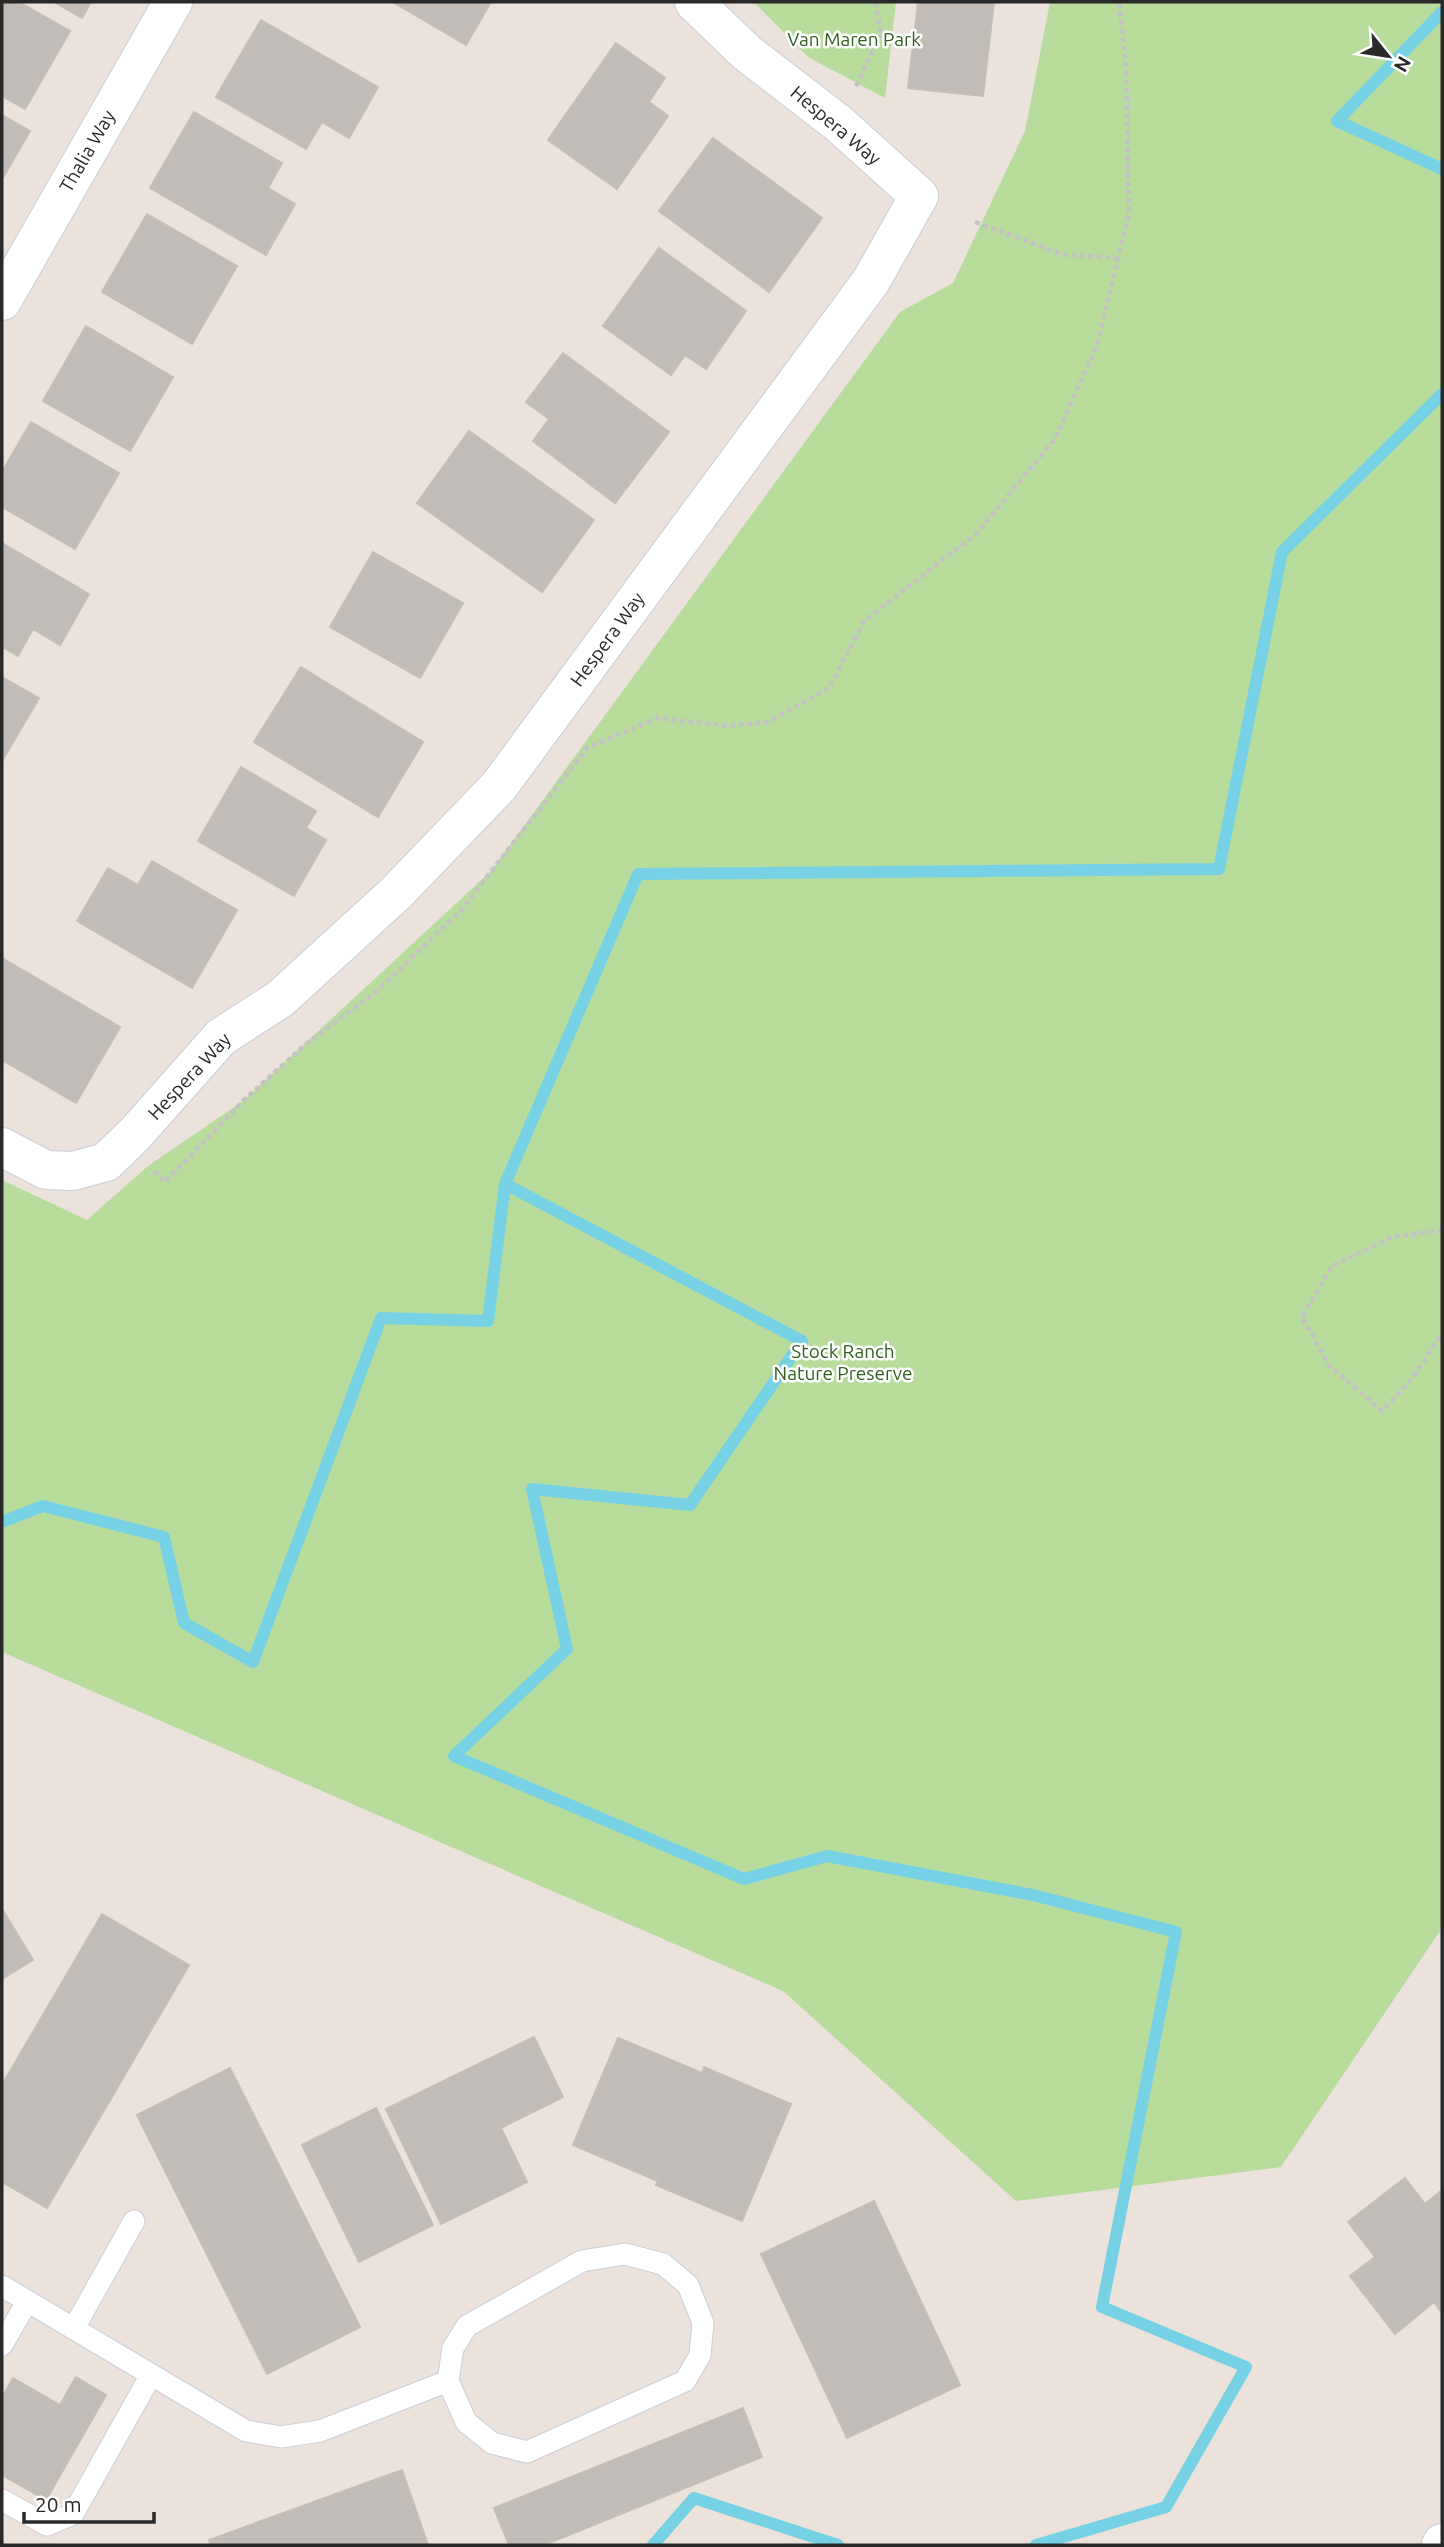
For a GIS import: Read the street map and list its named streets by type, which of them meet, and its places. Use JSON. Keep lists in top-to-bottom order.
{
  "streets": {
    "street": ["Hespera Way", "Thalia Way"]
  },
  "parks": ["Van Maren Park", "Stock Ranch Nature Preserve"],
  "scale_bar": "20 m",
  "north": "bottom right"
}
